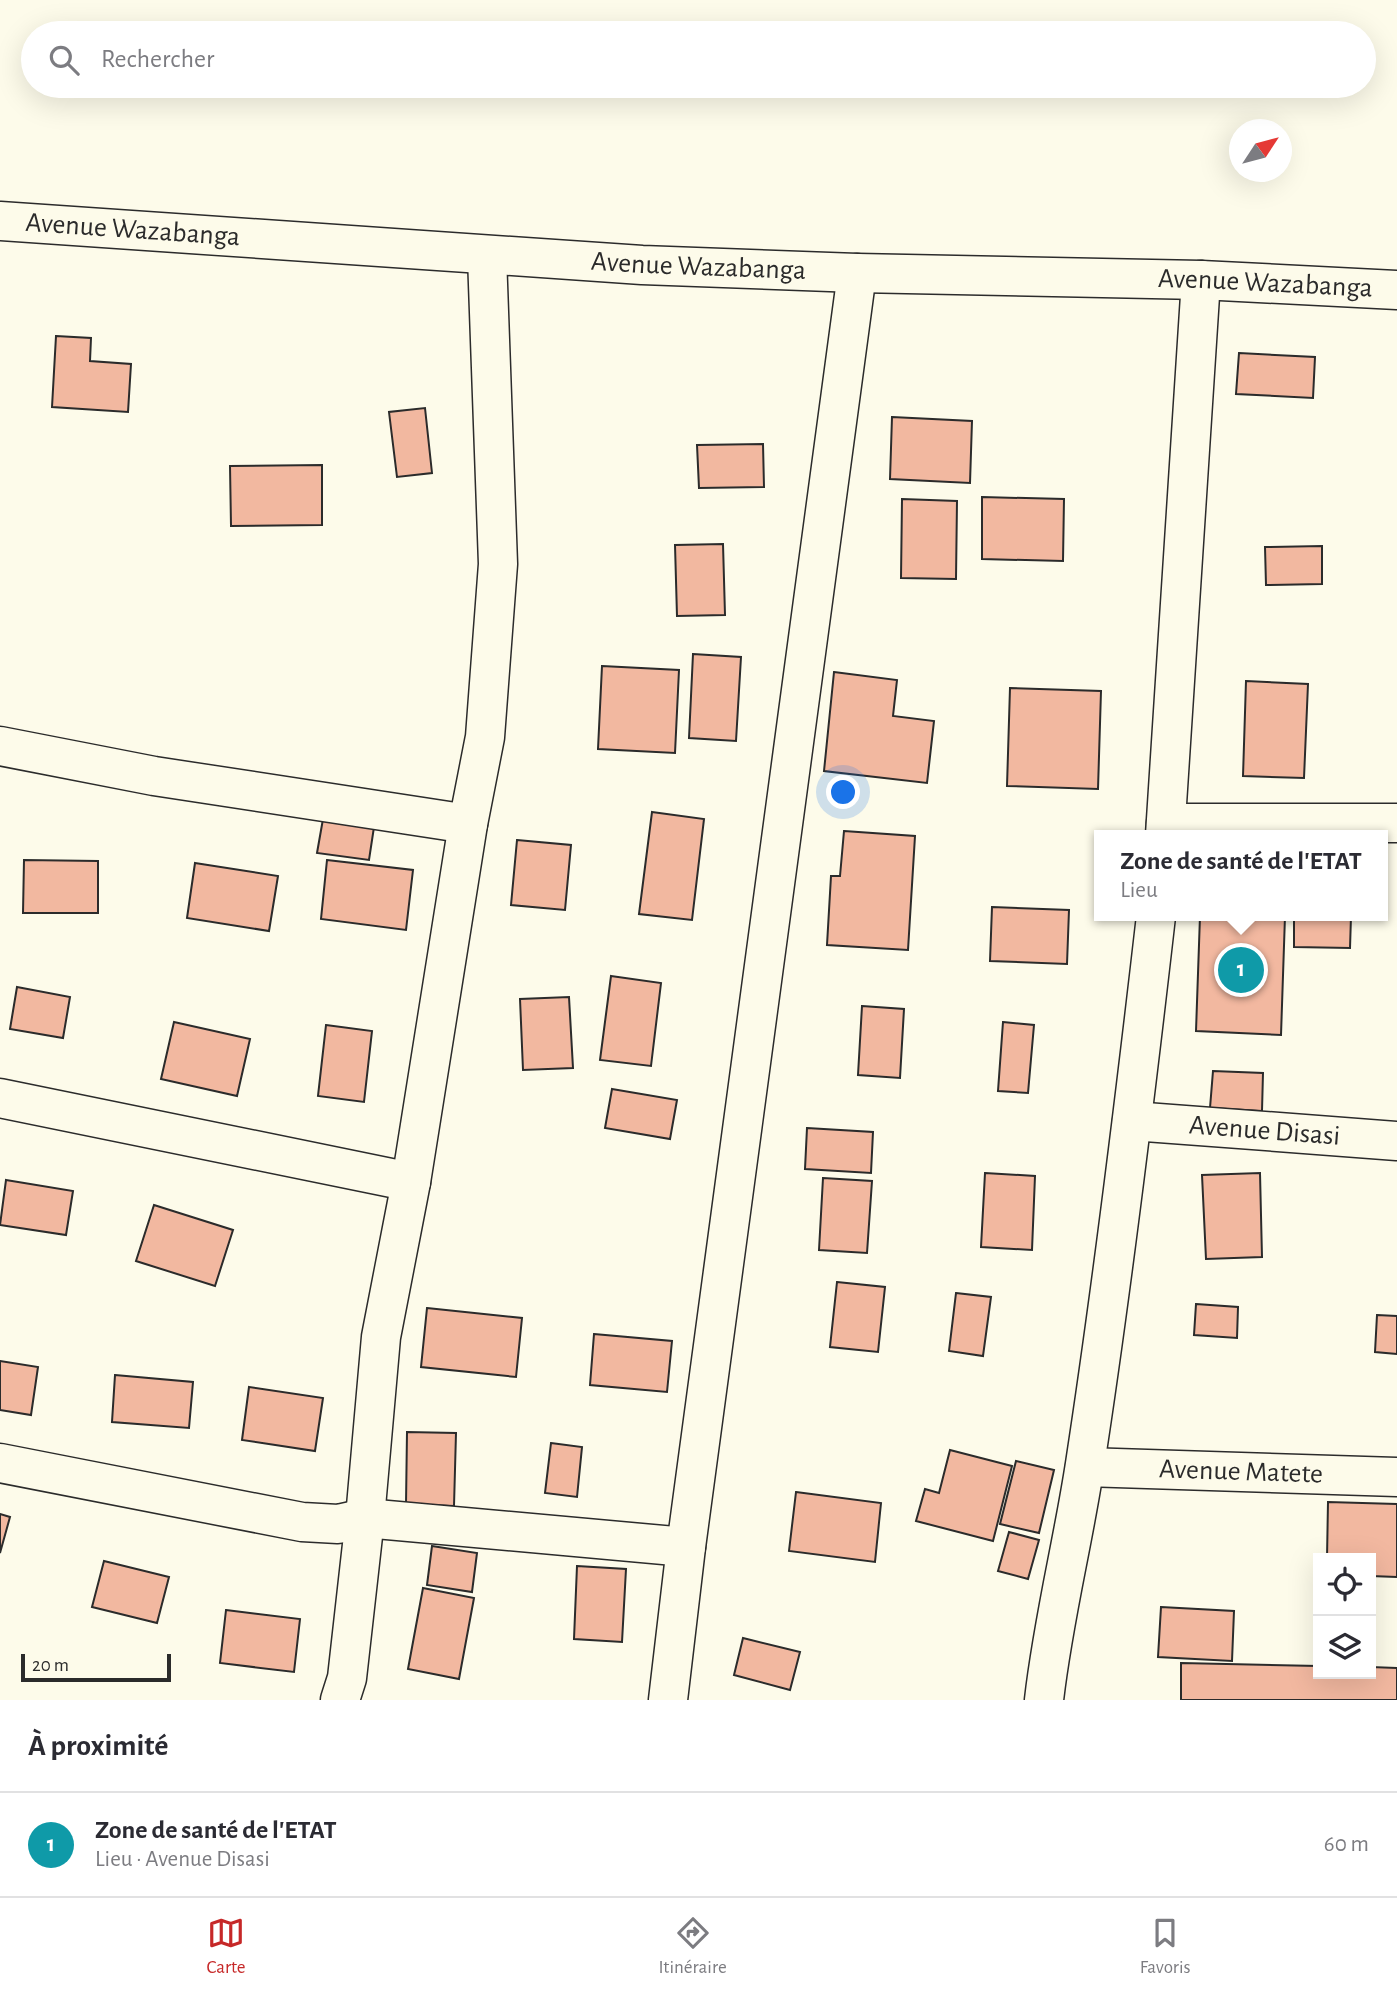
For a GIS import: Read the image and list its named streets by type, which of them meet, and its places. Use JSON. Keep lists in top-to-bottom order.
{
  "streets": {
    "street": ["Avenue Wazabanga", "Avenue Disasi", "Avenue Matete"]
  },
  "scale_bar": "20 m",
  "north": "top right",
  "page": {
    "search": "Rechercher",
    "popup": ["Zone de santé de l'ETAT", "Lieu"],
    "pins": "1",
    "scale": "20 m",
    "heading": "À proximité",
    "list": [
      {
        "mark": "1",
        "name": "Zone de santé de l'ETAT",
        "note": "Lieu · Avenue Disasi",
        "value": "60 m"
      }
    ],
    "nav": ["Carte", "Itinéraire", "Favoris"]
  }
}
